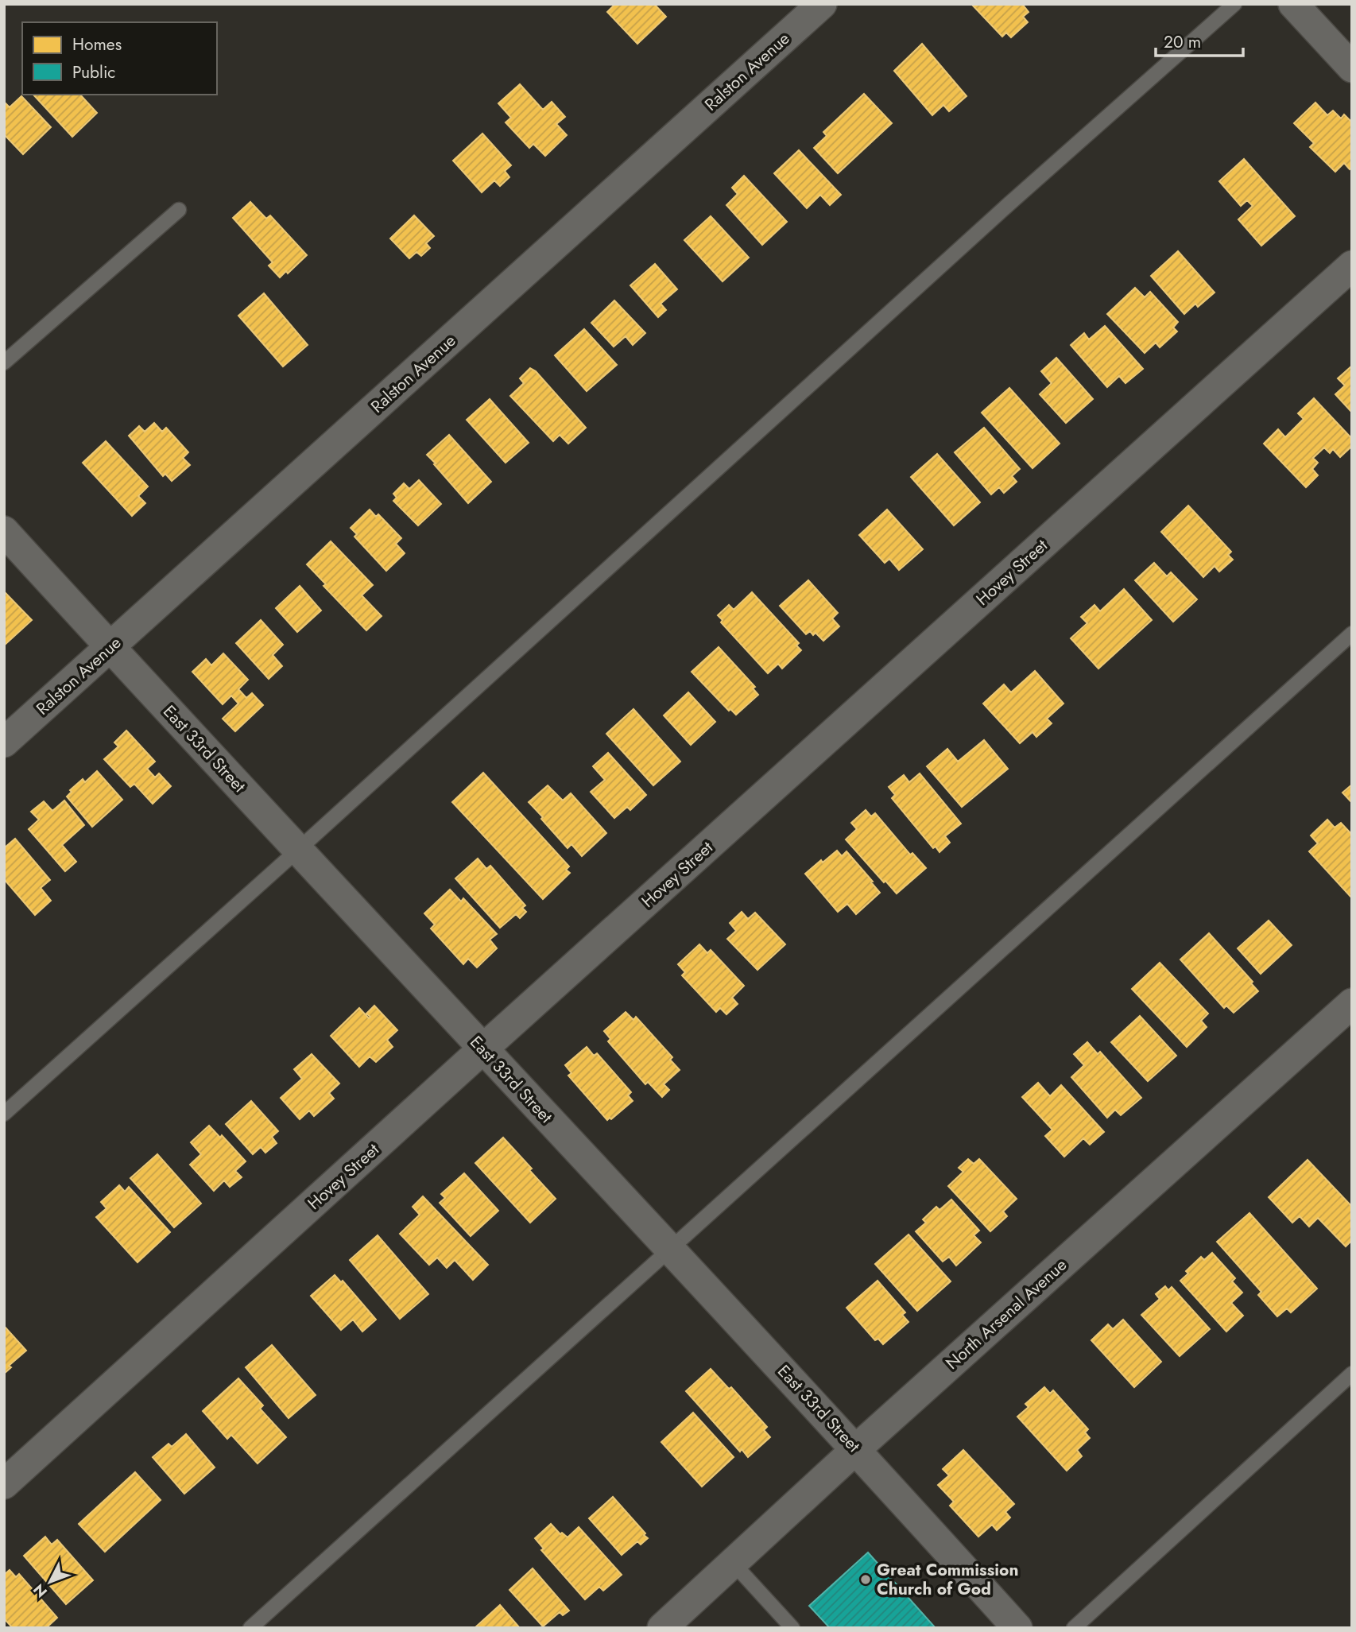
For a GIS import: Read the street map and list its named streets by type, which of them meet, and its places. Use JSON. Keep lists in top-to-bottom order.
{
  "streets": {
    "street": [
      "Ralston Avenue",
      "Hovey Street",
      "East 33rd Street",
      "North Arsenal Avenue"
    ]
  },
  "crossings": [
    ["Ralston Avenue", "East 33rd Street"],
    ["Hovey Street", "East 33rd Street"],
    ["East 33rd Street", "North Arsenal Avenue"]
  ],
  "places": ["Great Commission Church of God"],
  "legend": ["Homes", "Public"],
  "scale_bar": "20 m",
  "north": "bottom left"
}
